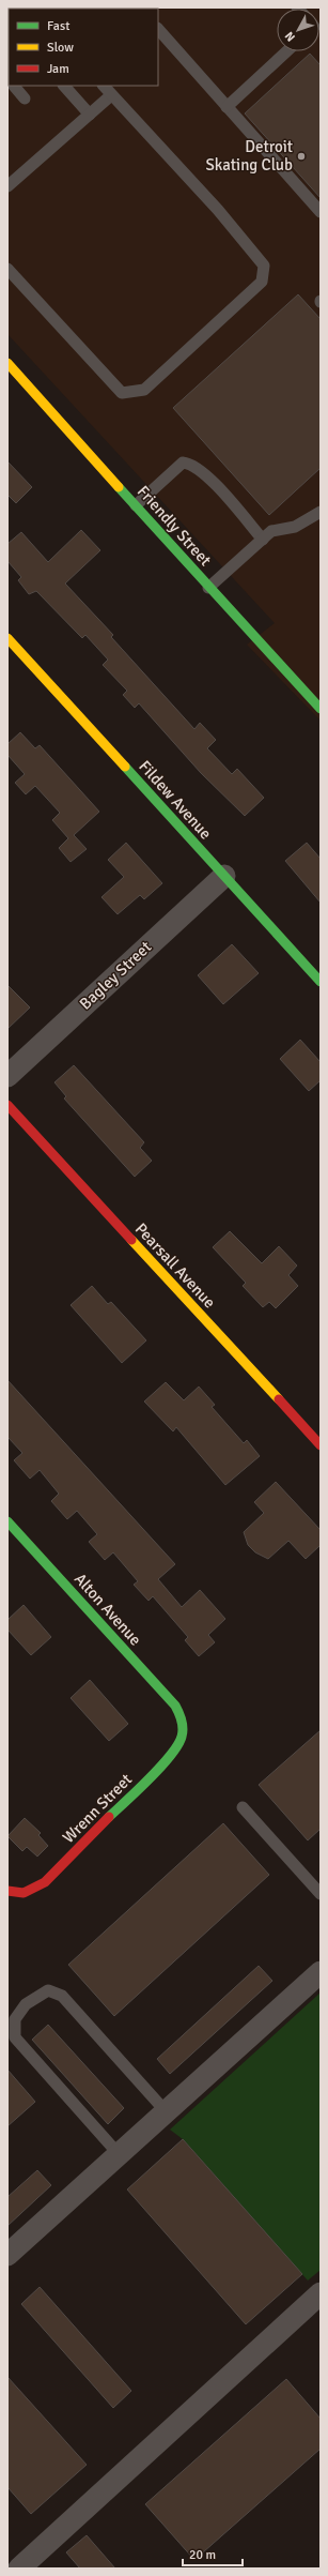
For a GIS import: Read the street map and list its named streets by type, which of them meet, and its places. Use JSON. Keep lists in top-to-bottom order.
{
  "streets": {
    "street": [
      "Friendly Street",
      "Fildew Avenue",
      "Bagley Street",
      "Pearsall Avenue",
      "Alton Avenue",
      "Wrenn Street"
    ]
  },
  "crossings": [
    ["Fildew Avenue", "Bagley Street"],
    ["Alton Avenue", "Wrenn Street"]
  ],
  "places": ["Detroit Skating Club"],
  "legend": ["Fast", "Slow", "Jam"],
  "scale_bar": "20 m",
  "north": "bottom left"
}
